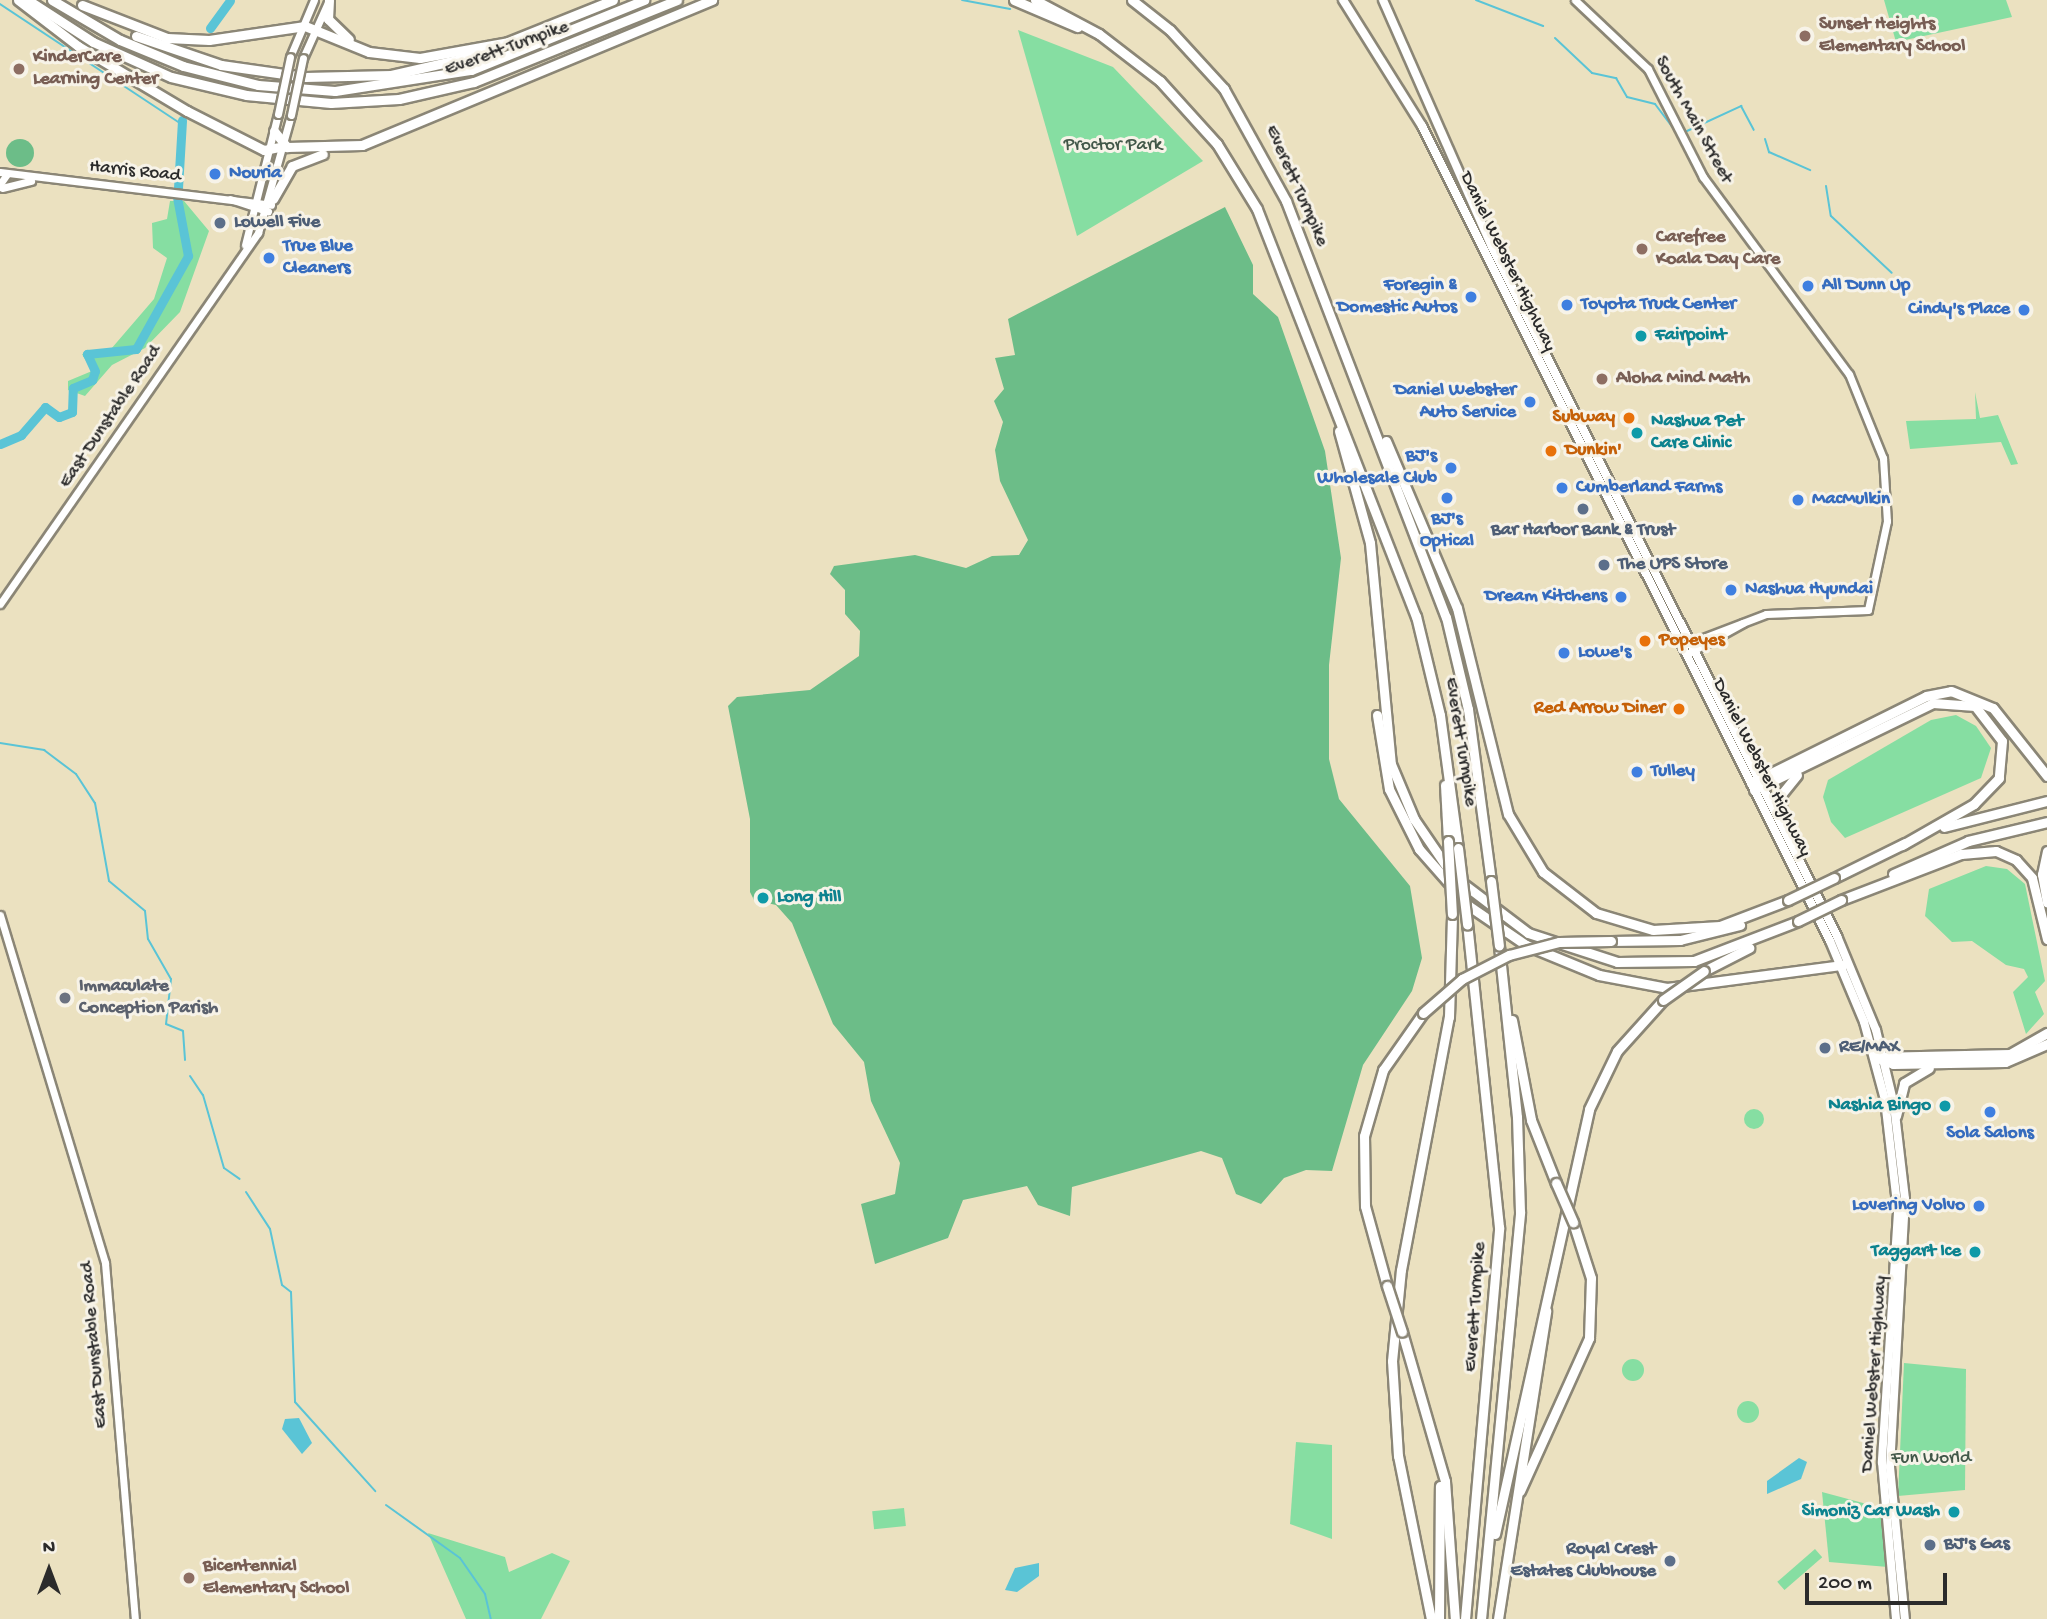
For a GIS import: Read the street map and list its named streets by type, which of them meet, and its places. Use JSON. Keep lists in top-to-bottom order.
{
  "streets": {
    "highway": ["Everett Turnpike"],
    "main road": ["Daniel Webster Highway"],
    "street": ["South Main Street", "Harris Road", "East Dunstable Road"]
  },
  "crossings": [
    ["South Main Street", "Daniel Webster Highway"],
    ["Harris Road", "East Dunstable Road"]
  ],
  "parks": ["Proctor Park", "Fun World"],
  "places": [
    "Sunset Heights Elementary School",
    "KinderCare Learning Center",
    "Nouria",
    "Lowell Five",
    "Carefree Koala Day Care",
    "True Blue Cleaners",
    "All Dunn Up",
    "Foregin & Domestic Autos",
    "Toyota Truck Center",
    "Cindy's Place",
    "Fairpoint",
    "Aloha Mind Math",
    "Daniel Webster Auto Service",
    "Subway",
    "Nashua Pet Care Clinic",
    "Dunkin'",
    "BJ's Wholesale Club",
    "Cumberland Farms",
    "BJ's Optical",
    "MacMulkin",
    "Bar Harbor Bank & Trust",
    "The UPS Store",
    "Nashua Hyundai",
    "Dream Kitchens",
    "Popeyes",
    "Lowe's",
    "Red Arrow Diner",
    "Tulley",
    "Long Hill",
    "Immaculate Conception Parish",
    "RE/MAX",
    "Nashia Bingo",
    "Sola Salons",
    "Lovering Volvo",
    "Taggart Ice",
    "Simoniz Car Wash",
    "BJ's Gas",
    "Royal Crest Estates Clubhouse",
    "Bicentennial Elementary School"
  ],
  "scale_bar": "200 m",
  "north": "top"
}
